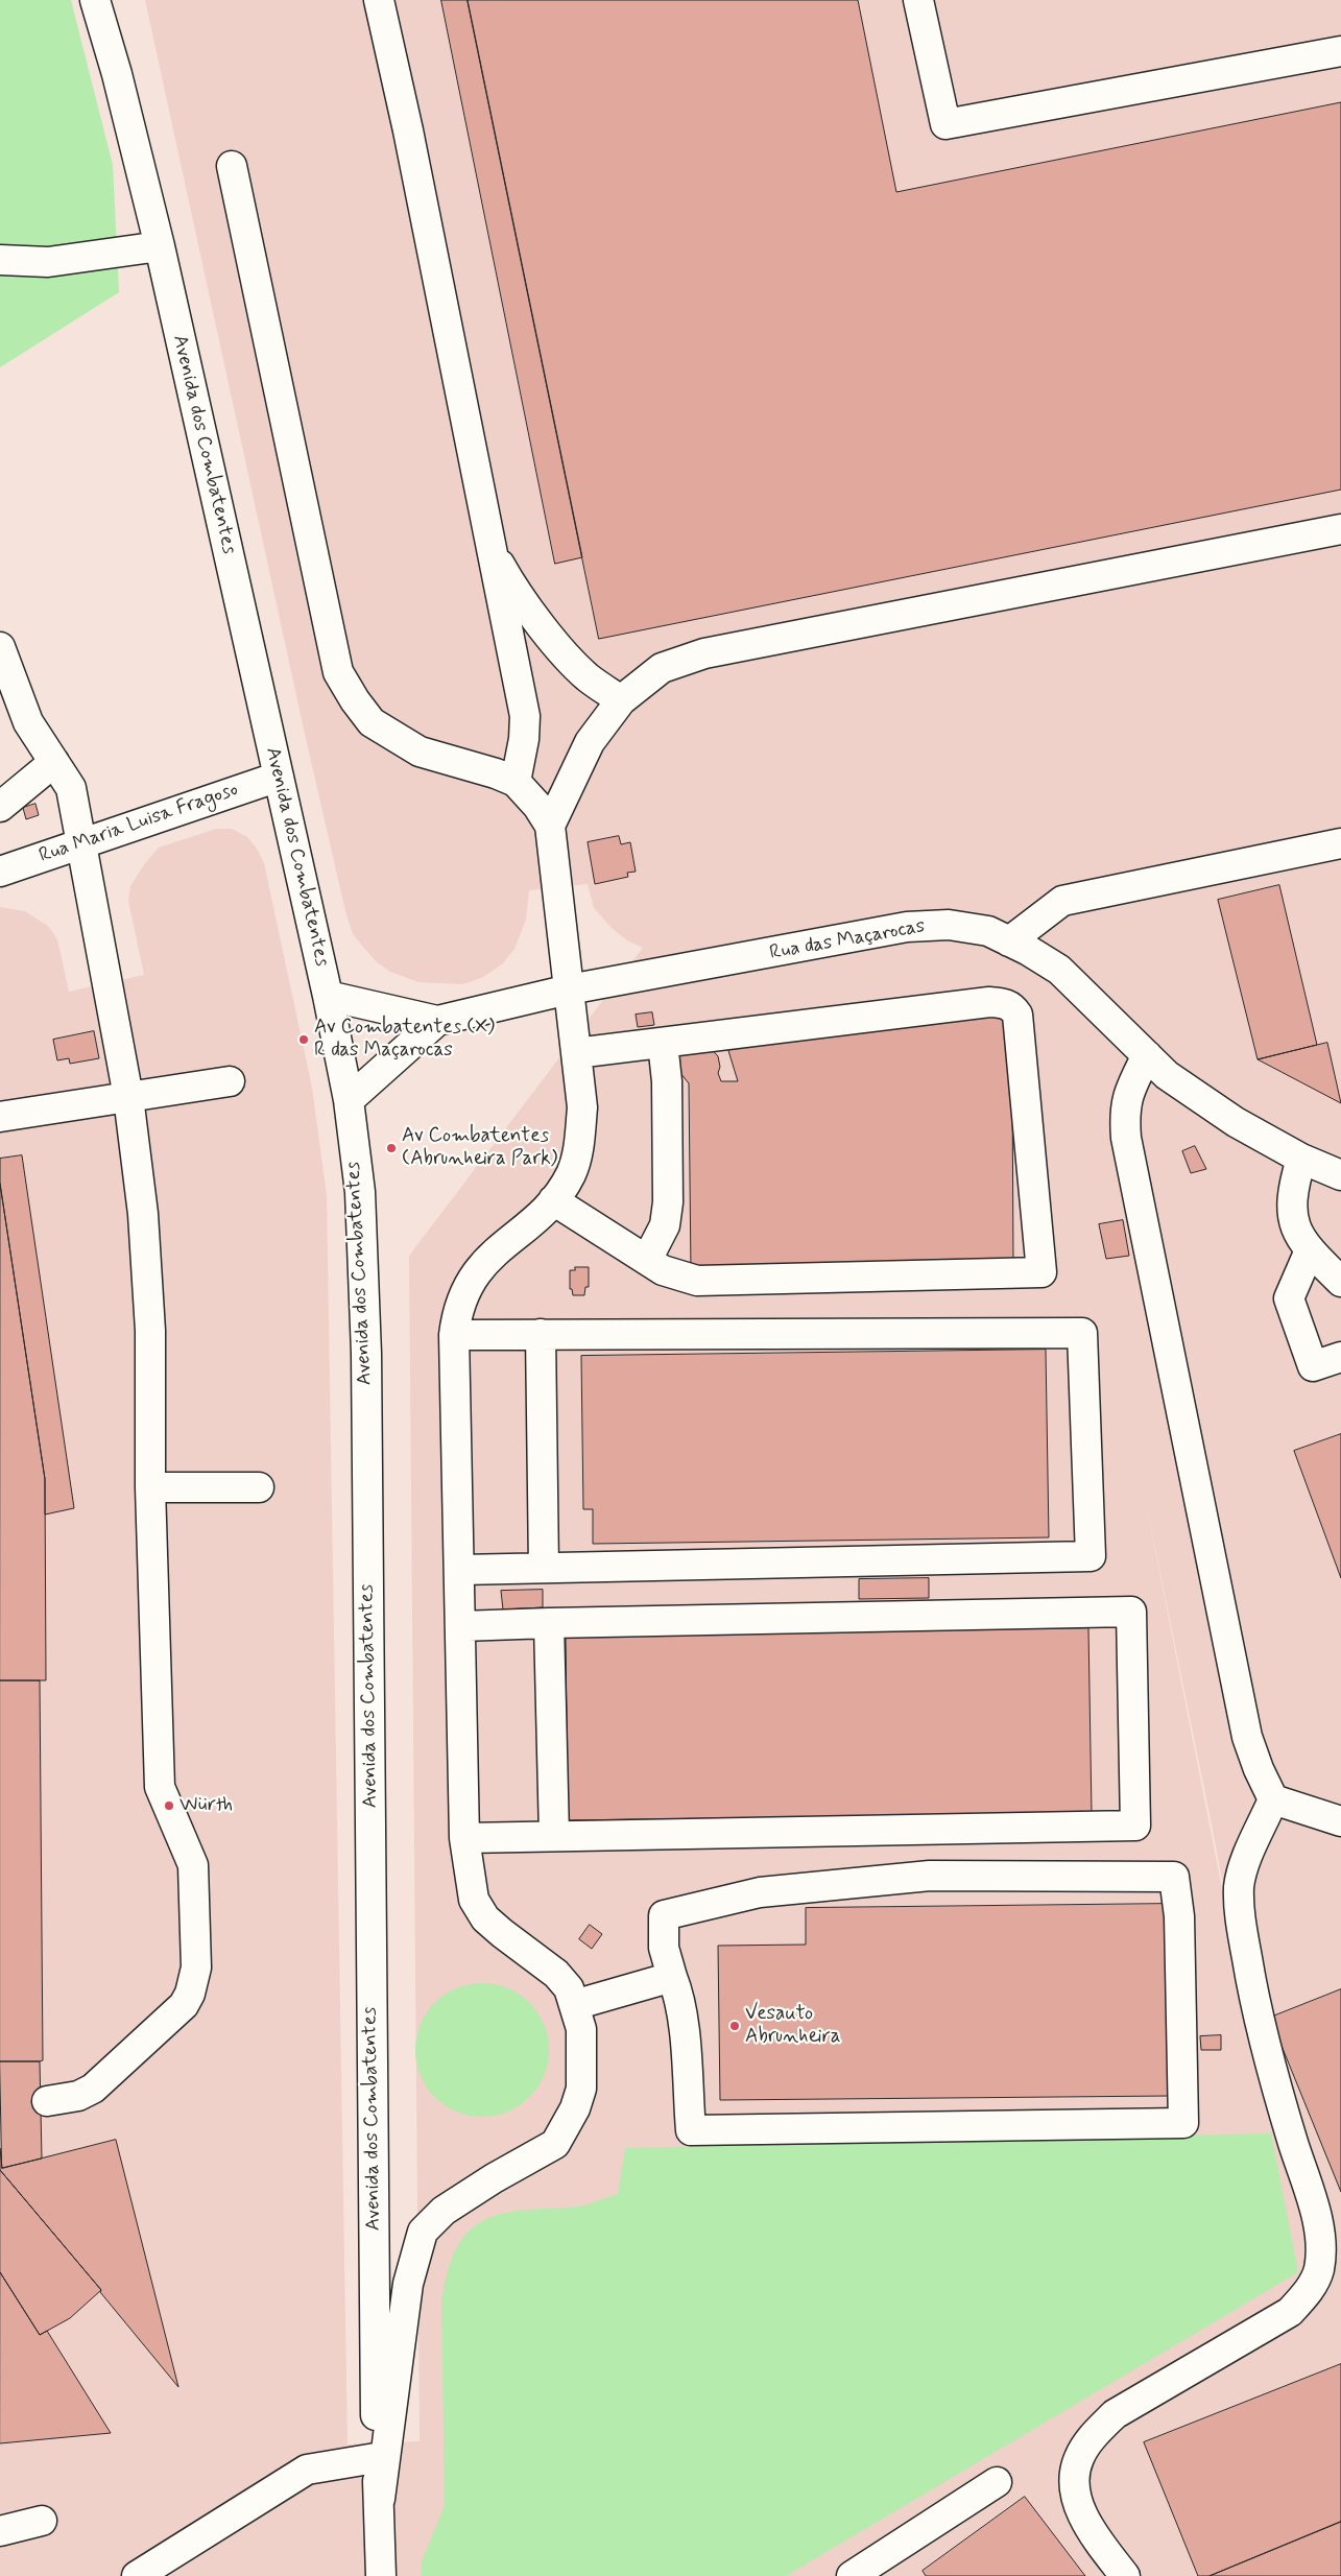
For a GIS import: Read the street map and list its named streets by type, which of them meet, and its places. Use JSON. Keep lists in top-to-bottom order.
{
  "streets": {
    "street": ["Avenida dos Combatentes", "Rua Maria Luisa Fragoso", "Rua das Maçarocas"]
  },
  "crossings": [
    ["Avenida dos Combatentes", "Rua Maria Luisa Fragoso"],
    ["Avenida dos Combatentes", "Rua das Maçarocas"]
  ],
  "places": [
    "Av Combatentes (X) R das Maçarocas",
    "Av Combatentes (Abrunheira Park)",
    "Würth",
    "Vesauto Abrunheira"
  ]
}
